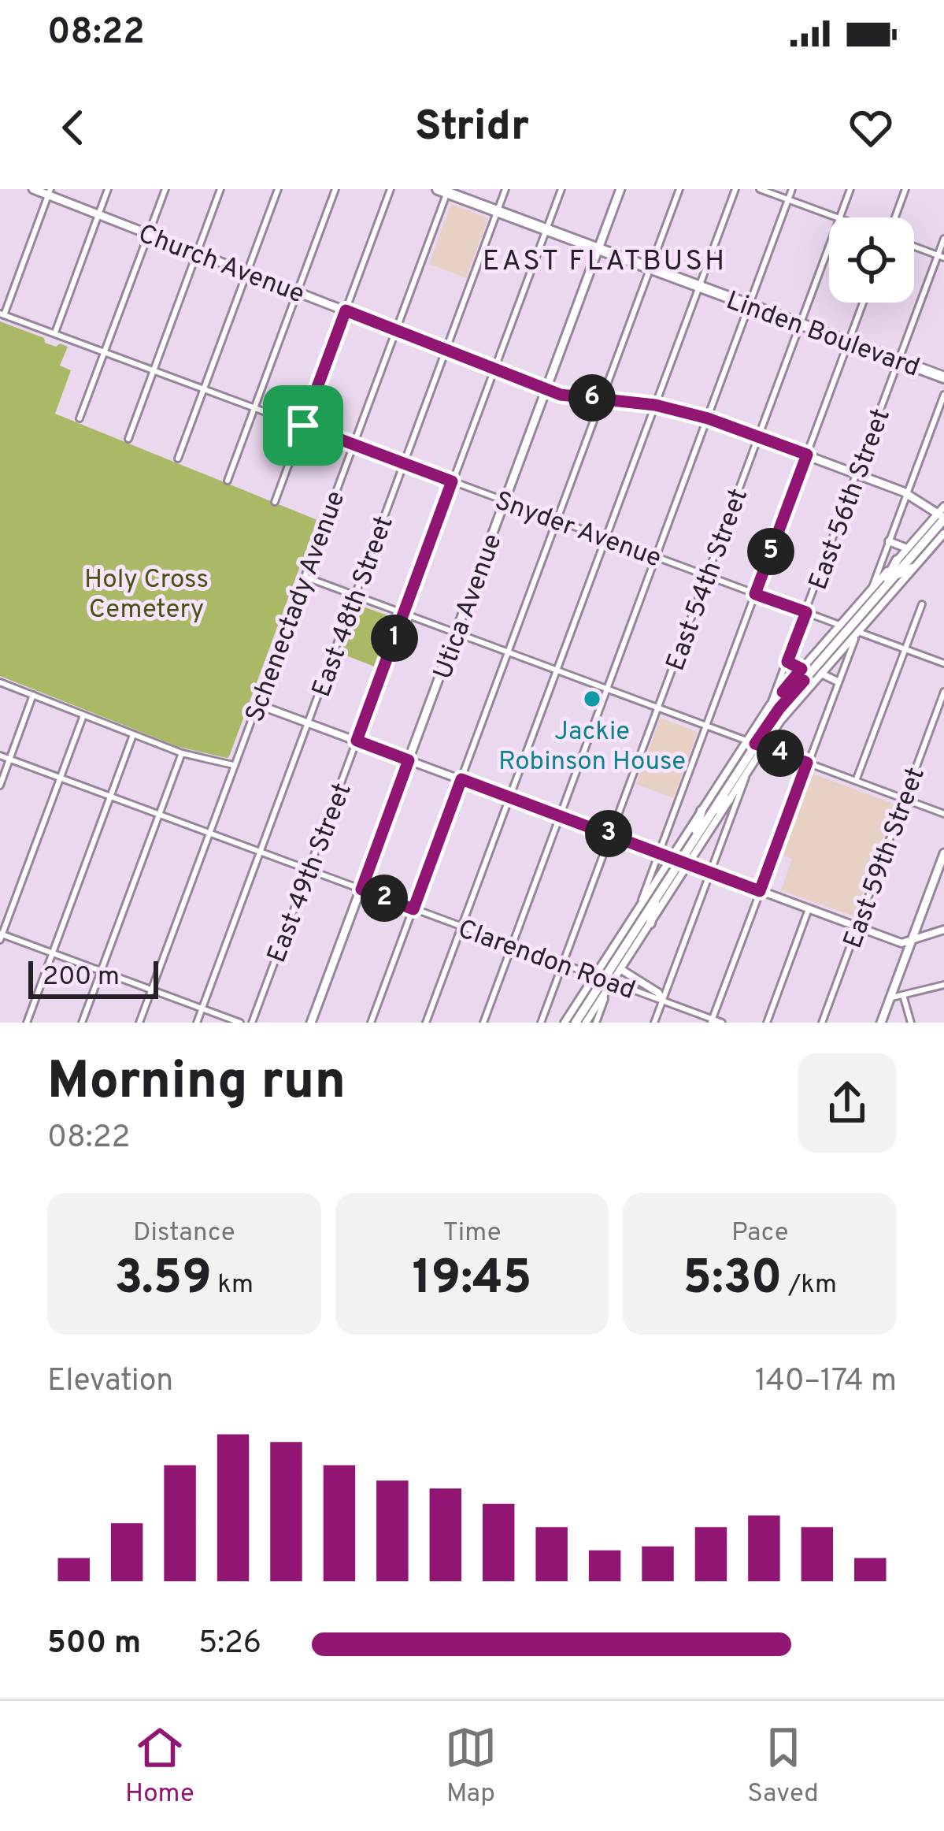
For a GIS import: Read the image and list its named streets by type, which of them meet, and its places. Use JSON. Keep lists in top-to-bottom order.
{
  "streets": {
    "highway": ["Linden Boulevard"],
    "main road": ["Church Avenue", "Utica Avenue"],
    "street": [
      "East 56th Street",
      "Snyder Avenue",
      "East 54th Street",
      "Schenectady Avenue",
      "East 48th Street",
      "East 59th Street",
      "East 49th Street",
      "Clarendon Road"
    ]
  },
  "crossings": [
    ["Church Avenue", "East 56th Street"],
    ["Church Avenue", "East 54th Street"],
    ["Church Avenue", "Schenectady Avenue"],
    ["Church Avenue", "East 48th Street"],
    ["Church Avenue", "Utica Avenue"],
    ["Church Avenue", "East 49th Street"],
    ["Linden Boulevard", "East 56th Street"],
    ["Linden Boulevard", "East 54th Street"],
    ["Linden Boulevard", "Schenectady Avenue"],
    ["Linden Boulevard", "East 48th Street"],
    ["Linden Boulevard", "Utica Avenue"],
    ["Linden Boulevard", "East 49th Street"],
    ["East 56th Street", "Snyder Avenue"],
    ["Snyder Avenue", "East 54th Street"],
    ["Snyder Avenue", "Schenectady Avenue"],
    ["Snyder Avenue", "East 48th Street"],
    ["Snyder Avenue", "Utica Avenue"],
    ["Snyder Avenue", "East 49th Street"],
    ["East 54th Street", "Clarendon Road"],
    ["Schenectady Avenue", "Clarendon Road"],
    ["East 48th Street", "Clarendon Road"],
    ["Utica Avenue", "Clarendon Road"],
    ["East 49th Street", "Clarendon Road"]
  ],
  "districts": ["EAST FLATBUSH"],
  "parks": ["Holy Cross Cemetery"],
  "places": ["Jackie Robinson House"],
  "scale_bar": "200 m",
  "page": {
    "status": "08:22",
    "header": "Stridr",
    "pins": [
      "6",
      "5",
      "1",
      "4",
      "3",
      "2"
    ],
    "scale": "200 m",
    "heading": ["Morning run", "08:22"],
    "stats": [
      ["Distance", "3.59 km"],
      ["Time", "19:45"],
      ["Pace", "5:30 /km"]
    ],
    "chart": ["Elevation", "140–174 m"],
    "list": [
      {
        "name": "500 m",
        "note": "5:26"
      }
    ],
    "tabs": ["Home", "Map", "Saved"]
  }
}
